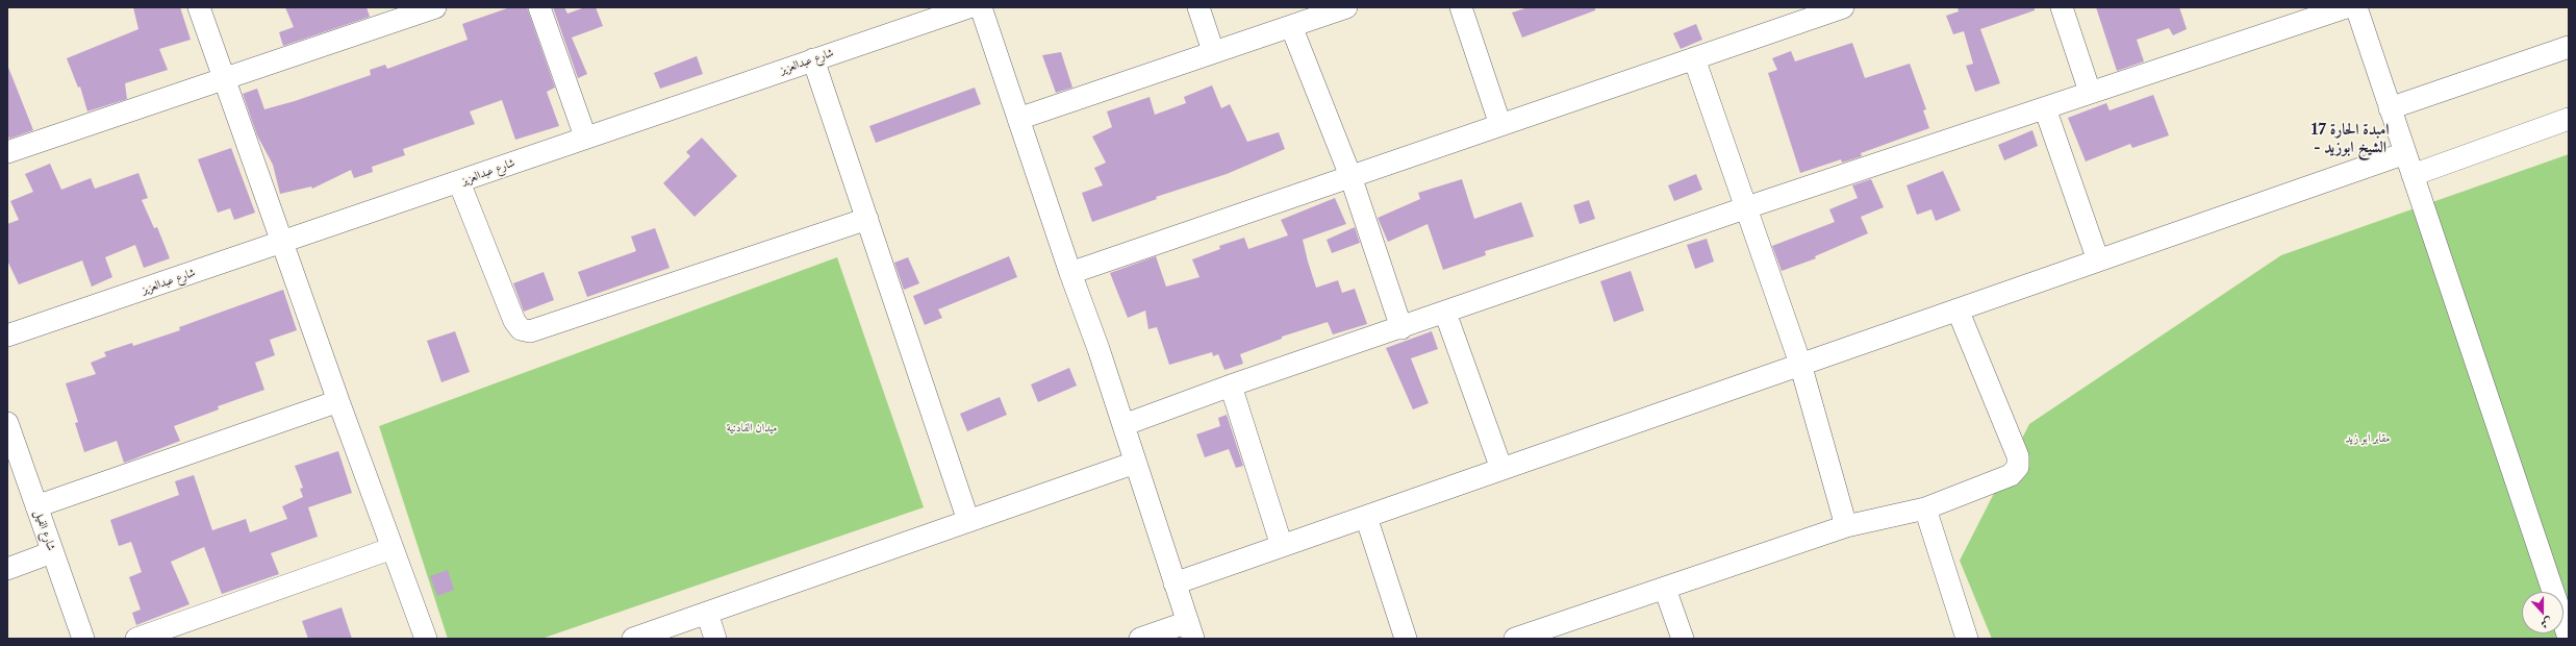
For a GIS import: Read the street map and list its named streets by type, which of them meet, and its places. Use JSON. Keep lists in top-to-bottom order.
{
  "streets": {
    "street": ["شارع عبدالعزيز", "شارع الفيل"]
  },
  "districts": ["امبدة الحارة 17 - الشيخ ابوزيد"],
  "parks": ["ميدان الفادنية", "مقابر ابو زيد"],
  "north": "bottom"
}
